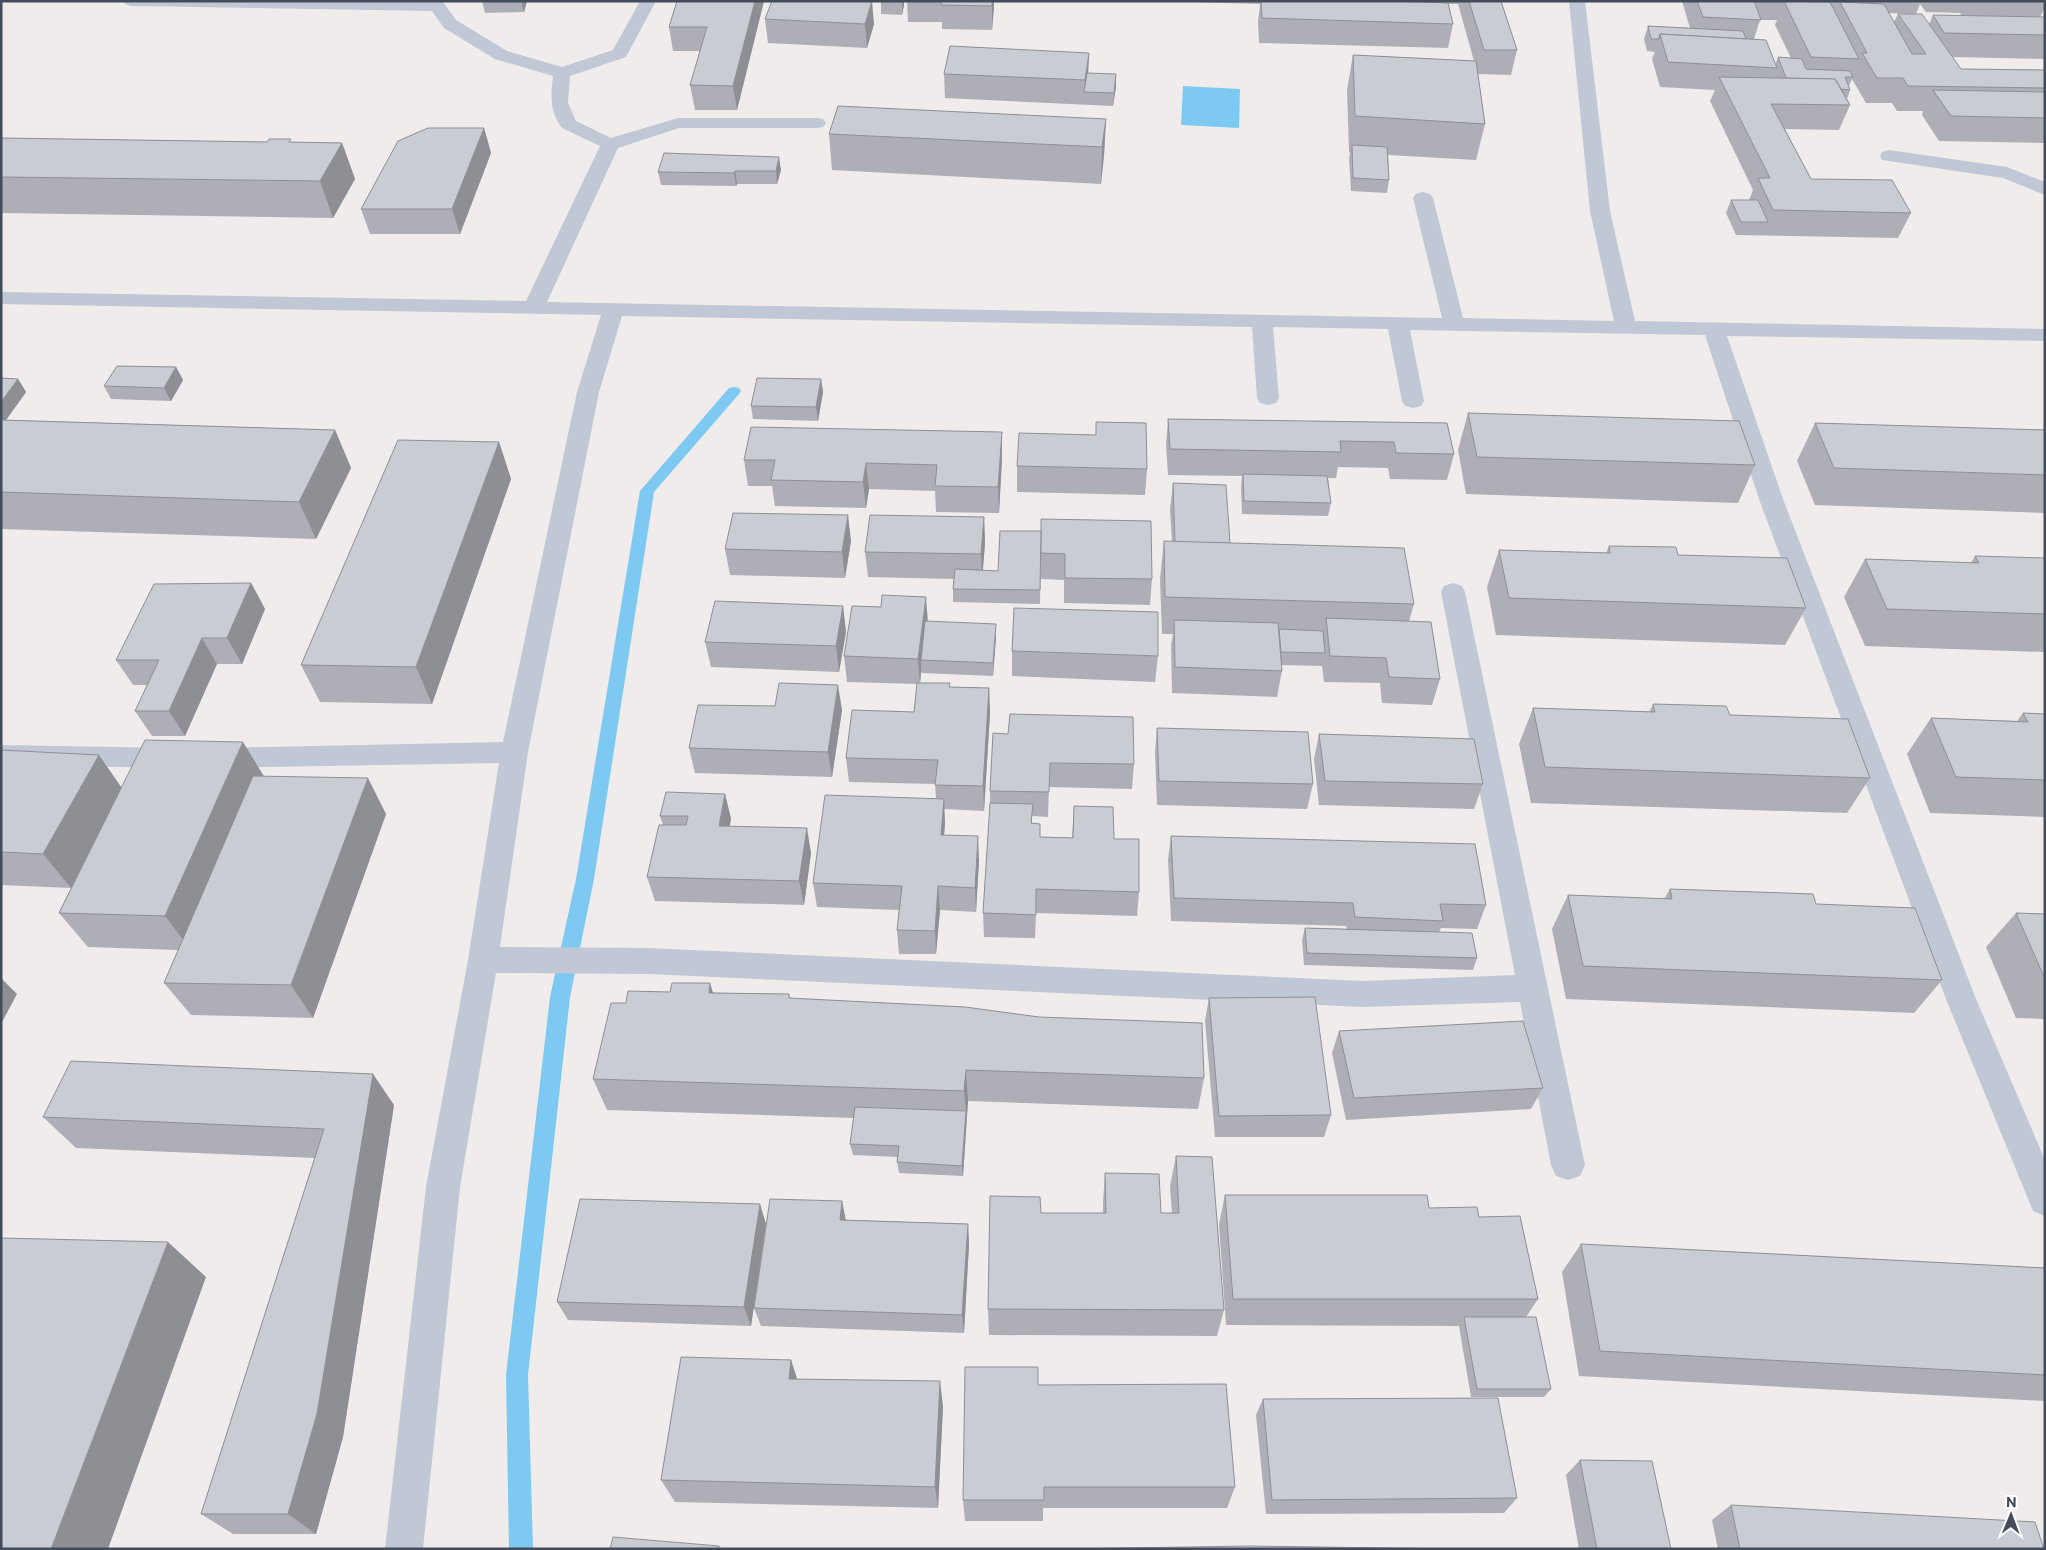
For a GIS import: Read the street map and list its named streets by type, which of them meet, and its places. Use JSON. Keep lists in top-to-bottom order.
{
  "north": "top"
}
